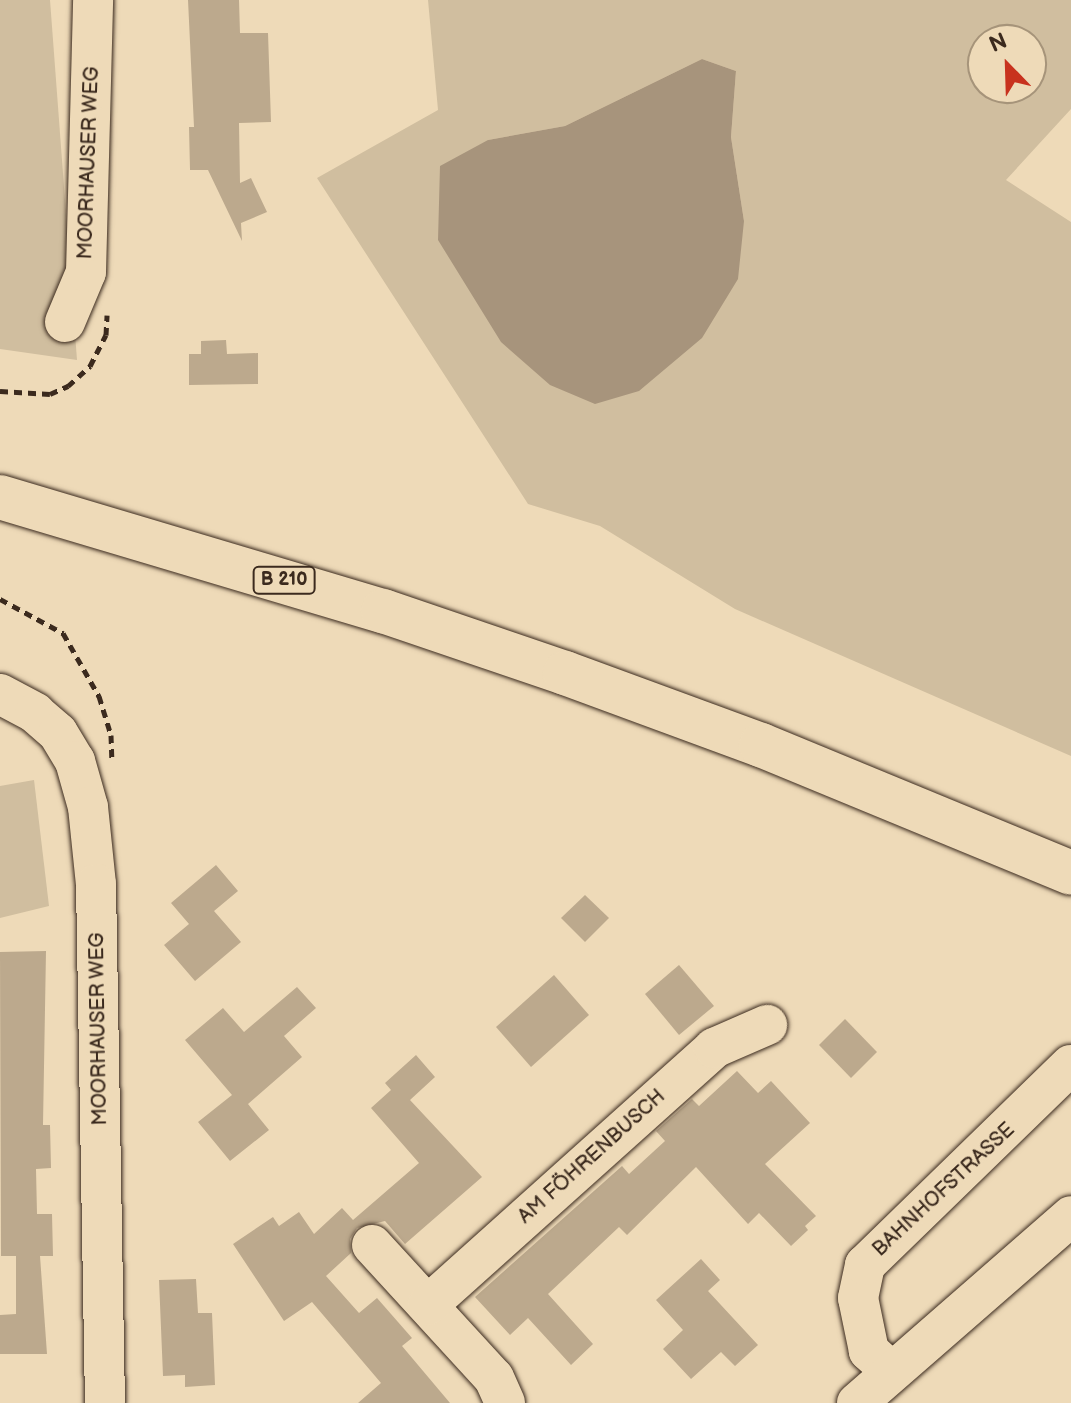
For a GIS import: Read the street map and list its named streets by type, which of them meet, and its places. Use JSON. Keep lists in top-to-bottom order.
{
  "streets": {
    "highway": ["B 210"],
    "street": ["MOORHAUSER WEG", "AM FÖHRENBUSCH", "BAHNHOFSTRASSE"]
  },
  "north": "top left"
}
